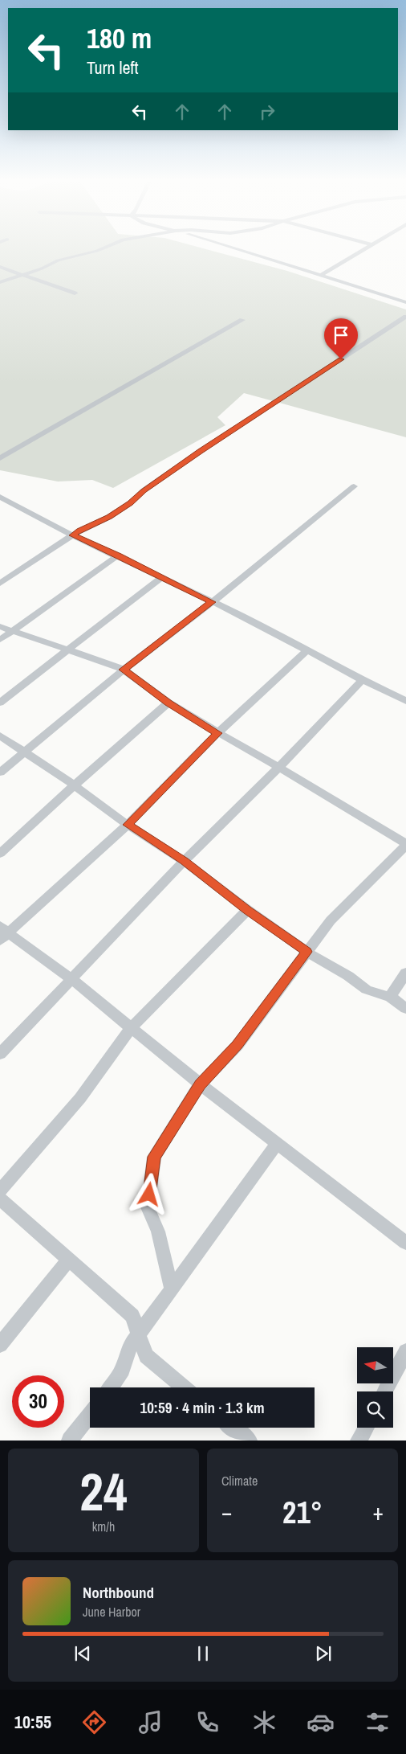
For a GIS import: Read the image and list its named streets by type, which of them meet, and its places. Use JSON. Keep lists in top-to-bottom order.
{
  "north": "left",
  "page": {
    "turn": ["180 m", "Turn left"],
    "limit": "30",
    "trip": "10:59 · 4 min · 1.3 km",
    "tile": [
      ["24", "km/h"],
      "Climate"
    ],
    "heat": ["−", "21°", "+"],
    "song": ["Northbound", "June Harbor"],
    "tabs": "10:55"
  }
}
